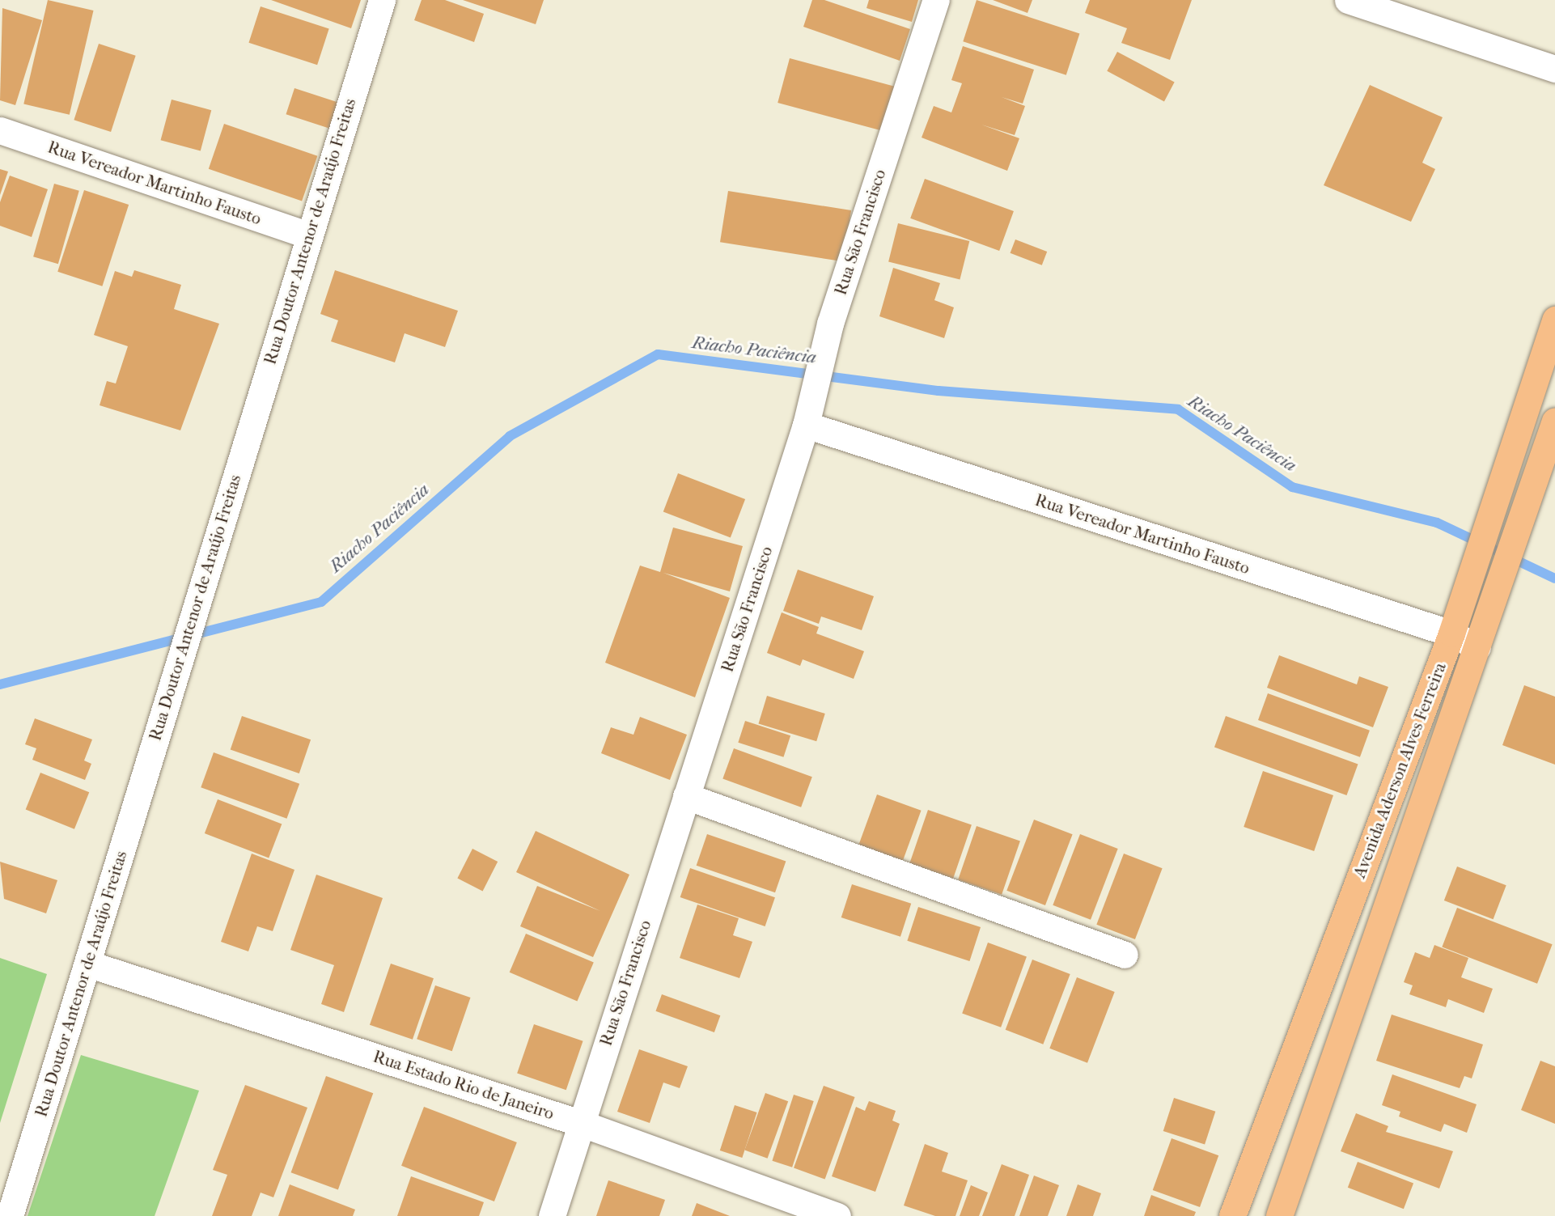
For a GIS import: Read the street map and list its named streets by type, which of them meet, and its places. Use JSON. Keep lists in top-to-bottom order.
{
  "streets": {
    "main road": ["Avenida Aderson Alves Ferreira"],
    "street": [
      "Rua Vereador Martinho Fausto",
      "Rua Doutor Antenor de Araújo Freitas",
      "Rua São Francisco",
      "Rua Estado Rio de Janeiro"
    ]
  },
  "crossings": [
    ["Rua Vereador Martinho Fausto", "Rua Doutor Antenor de Araújo Freitas"],
    ["Rua Vereador Martinho Fausto", "Rua São Francisco"],
    ["Rua Vereador Martinho Fausto", "Avenida Aderson Alves Ferreira"],
    ["Rua Doutor Antenor de Araújo Freitas", "Rua Estado Rio de Janeiro"],
    ["Rua São Francisco", "Rua Estado Rio de Janeiro"]
  ],
  "water": ["Riacho Paciência"]
}
